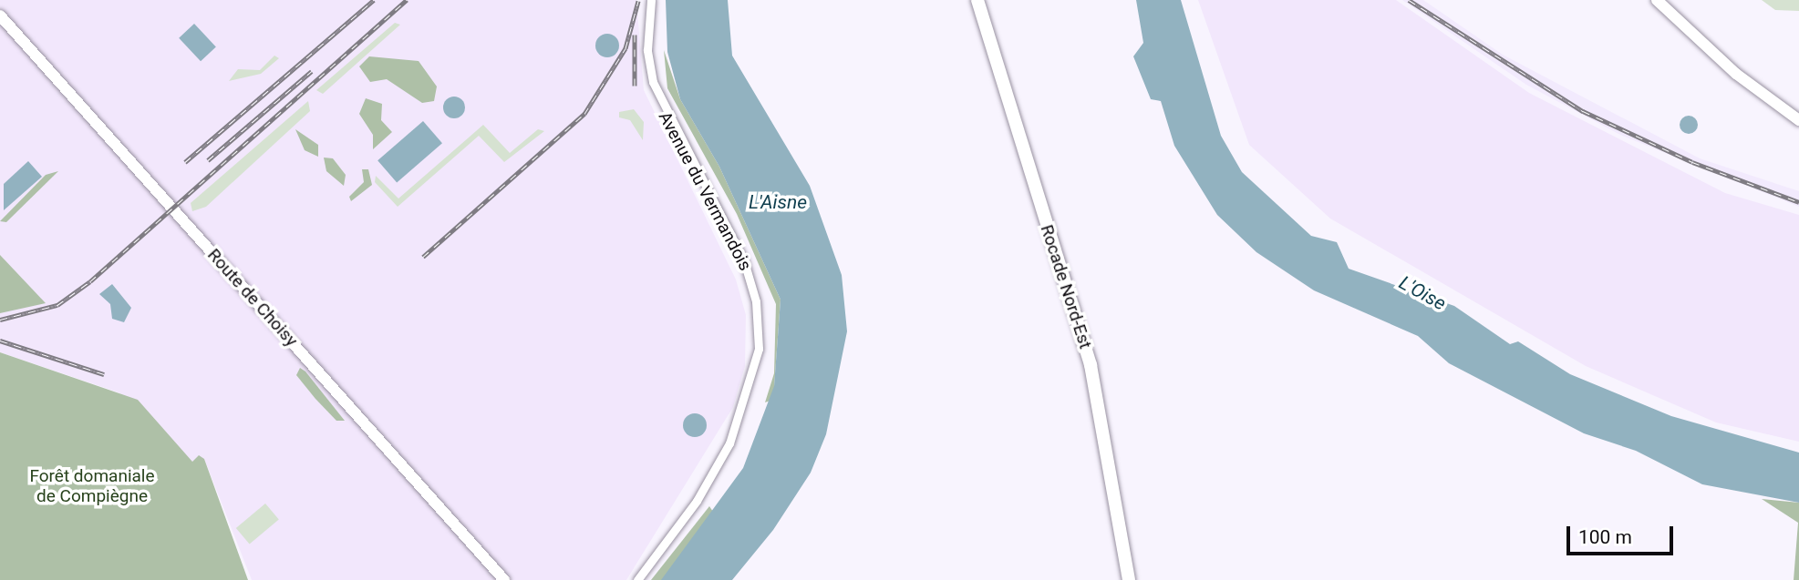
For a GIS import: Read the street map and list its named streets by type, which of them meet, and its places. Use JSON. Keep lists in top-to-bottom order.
{
  "streets": {
    "main road": ["Rocade Nord-Est"],
    "street": ["Avenue du Vermandois", "Route de Choisy"]
  },
  "water": ["L'Aisne", "L'Oise"],
  "parks": ["Forêt domaniale de Compiègne"],
  "scale_bar": "100 m"
}
